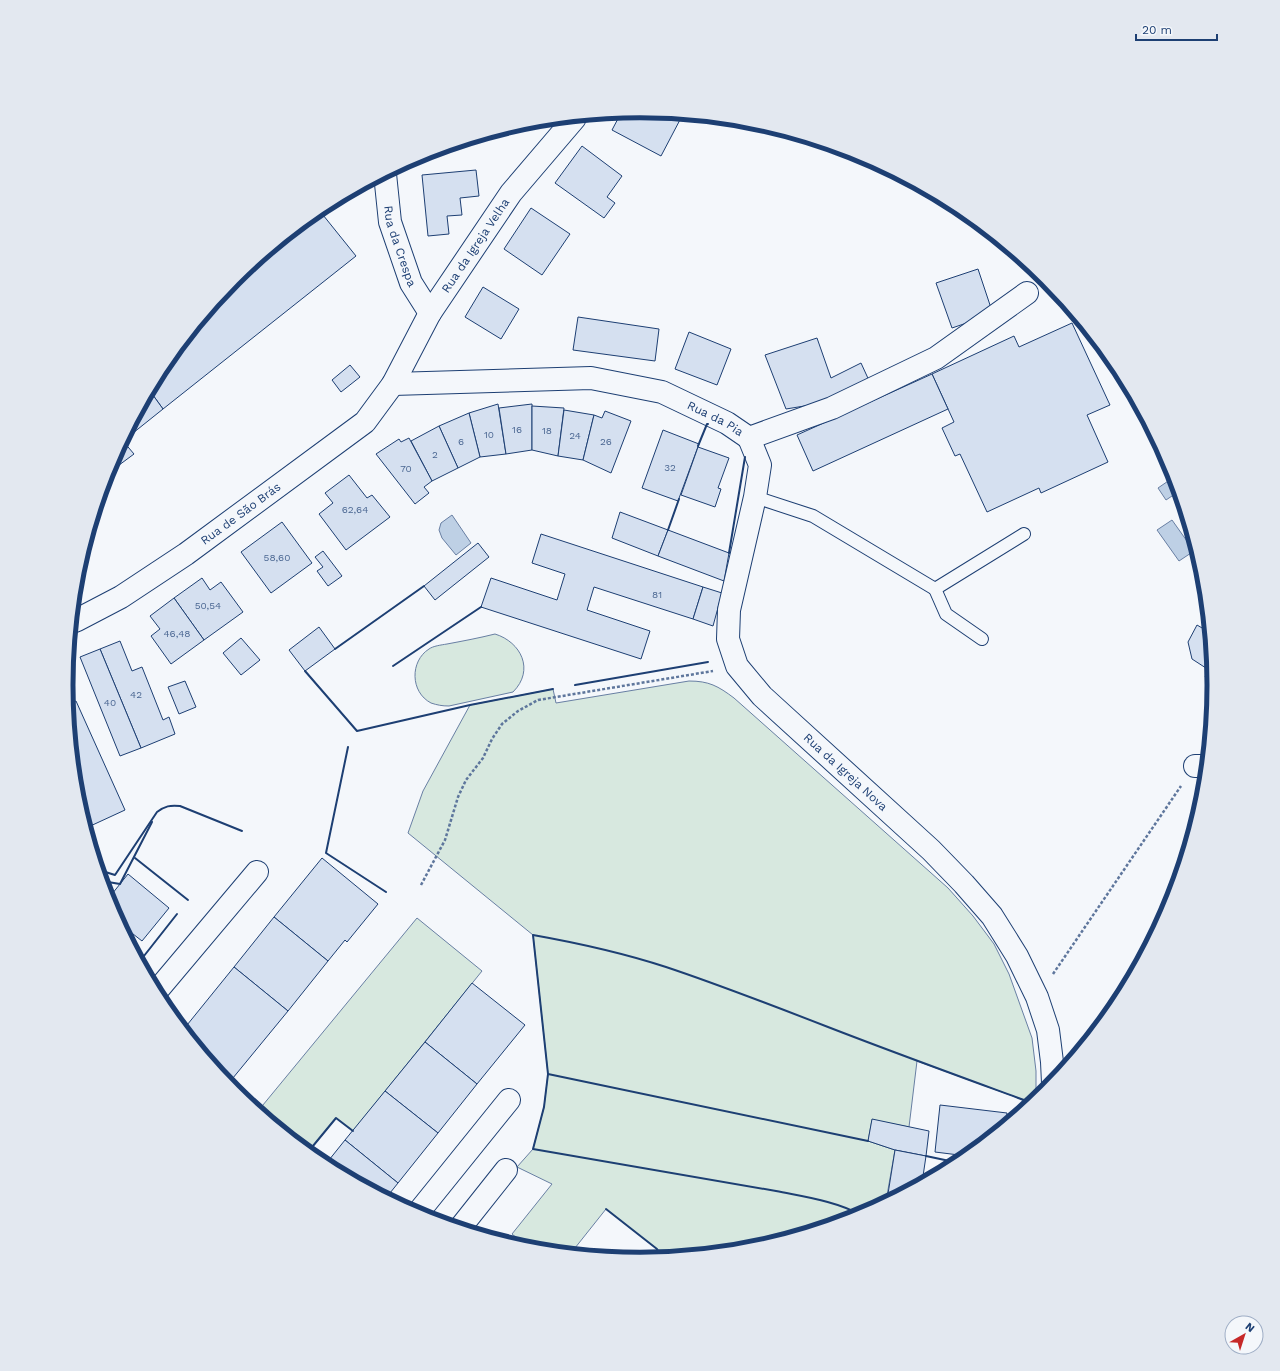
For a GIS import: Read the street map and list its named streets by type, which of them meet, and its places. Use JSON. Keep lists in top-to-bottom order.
{
  "streets": {
    "street": [
      "Rua da Crespa",
      "Rua da Igreja Velha",
      "Rua da Pia",
      "Rua de São Brás",
      "Rua da Igreja Nova"
    ]
  },
  "crossings": [
    ["Rua da Crespa", "Rua da Igreja Velha"],
    ["Rua da Igreja Velha", "Rua da Pia"],
    ["Rua da Igreja Velha", "Rua de São Brás"],
    ["Rua da Pia", "Rua de São Brás"],
    ["Rua da Pia", "Rua da Igreja Nova"]
  ],
  "house_numbers": [
    "16",
    "18",
    "10",
    "24",
    "6",
    "26",
    "2",
    "32",
    "70",
    "62,64",
    "58,60",
    "81",
    "50,54",
    "46,48",
    "42",
    "40"
  ],
  "scale_bar": "20 m",
  "north": "top right"
}
